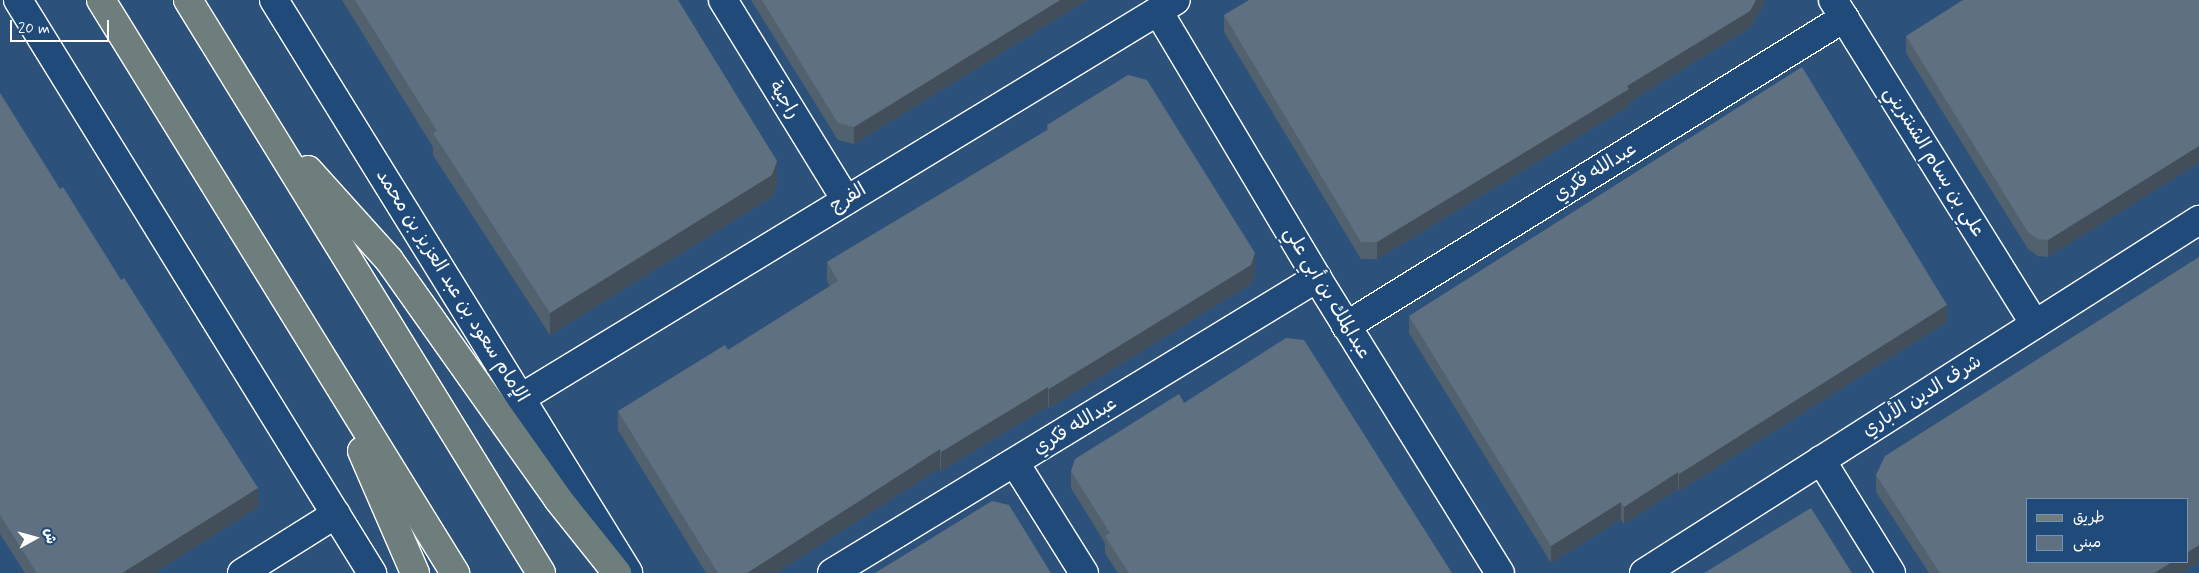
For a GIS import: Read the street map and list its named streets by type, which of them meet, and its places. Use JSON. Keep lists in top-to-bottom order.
{
  "streets": {
    "street": [
      "راجية",
      "علي بن بسام الشنتريني",
      "عبدالله فكري",
      "الفرج",
      "الإمام سعود بن عبد العزيز بن محمد",
      "عبدالملك بن أبي علي",
      "شرف الدين الأباري"
    ]
  },
  "crossings": [
    ["راجية", "الفرج"],
    ["علي بن بسام الشنتريني", "عبدالله فكري"],
    ["علي بن بسام الشنتريني", "شرف الدين الأباري"],
    ["عبدالله فكري", "عبدالملك بن أبي علي"],
    ["الفرج", "الإمام سعود بن عبد العزيز بن محمد"],
    ["الفرج", "عبدالملك بن أبي علي"]
  ],
  "legend": ["طريق", "مبنى"],
  "scale_bar": "20 m",
  "north": "right"
}
